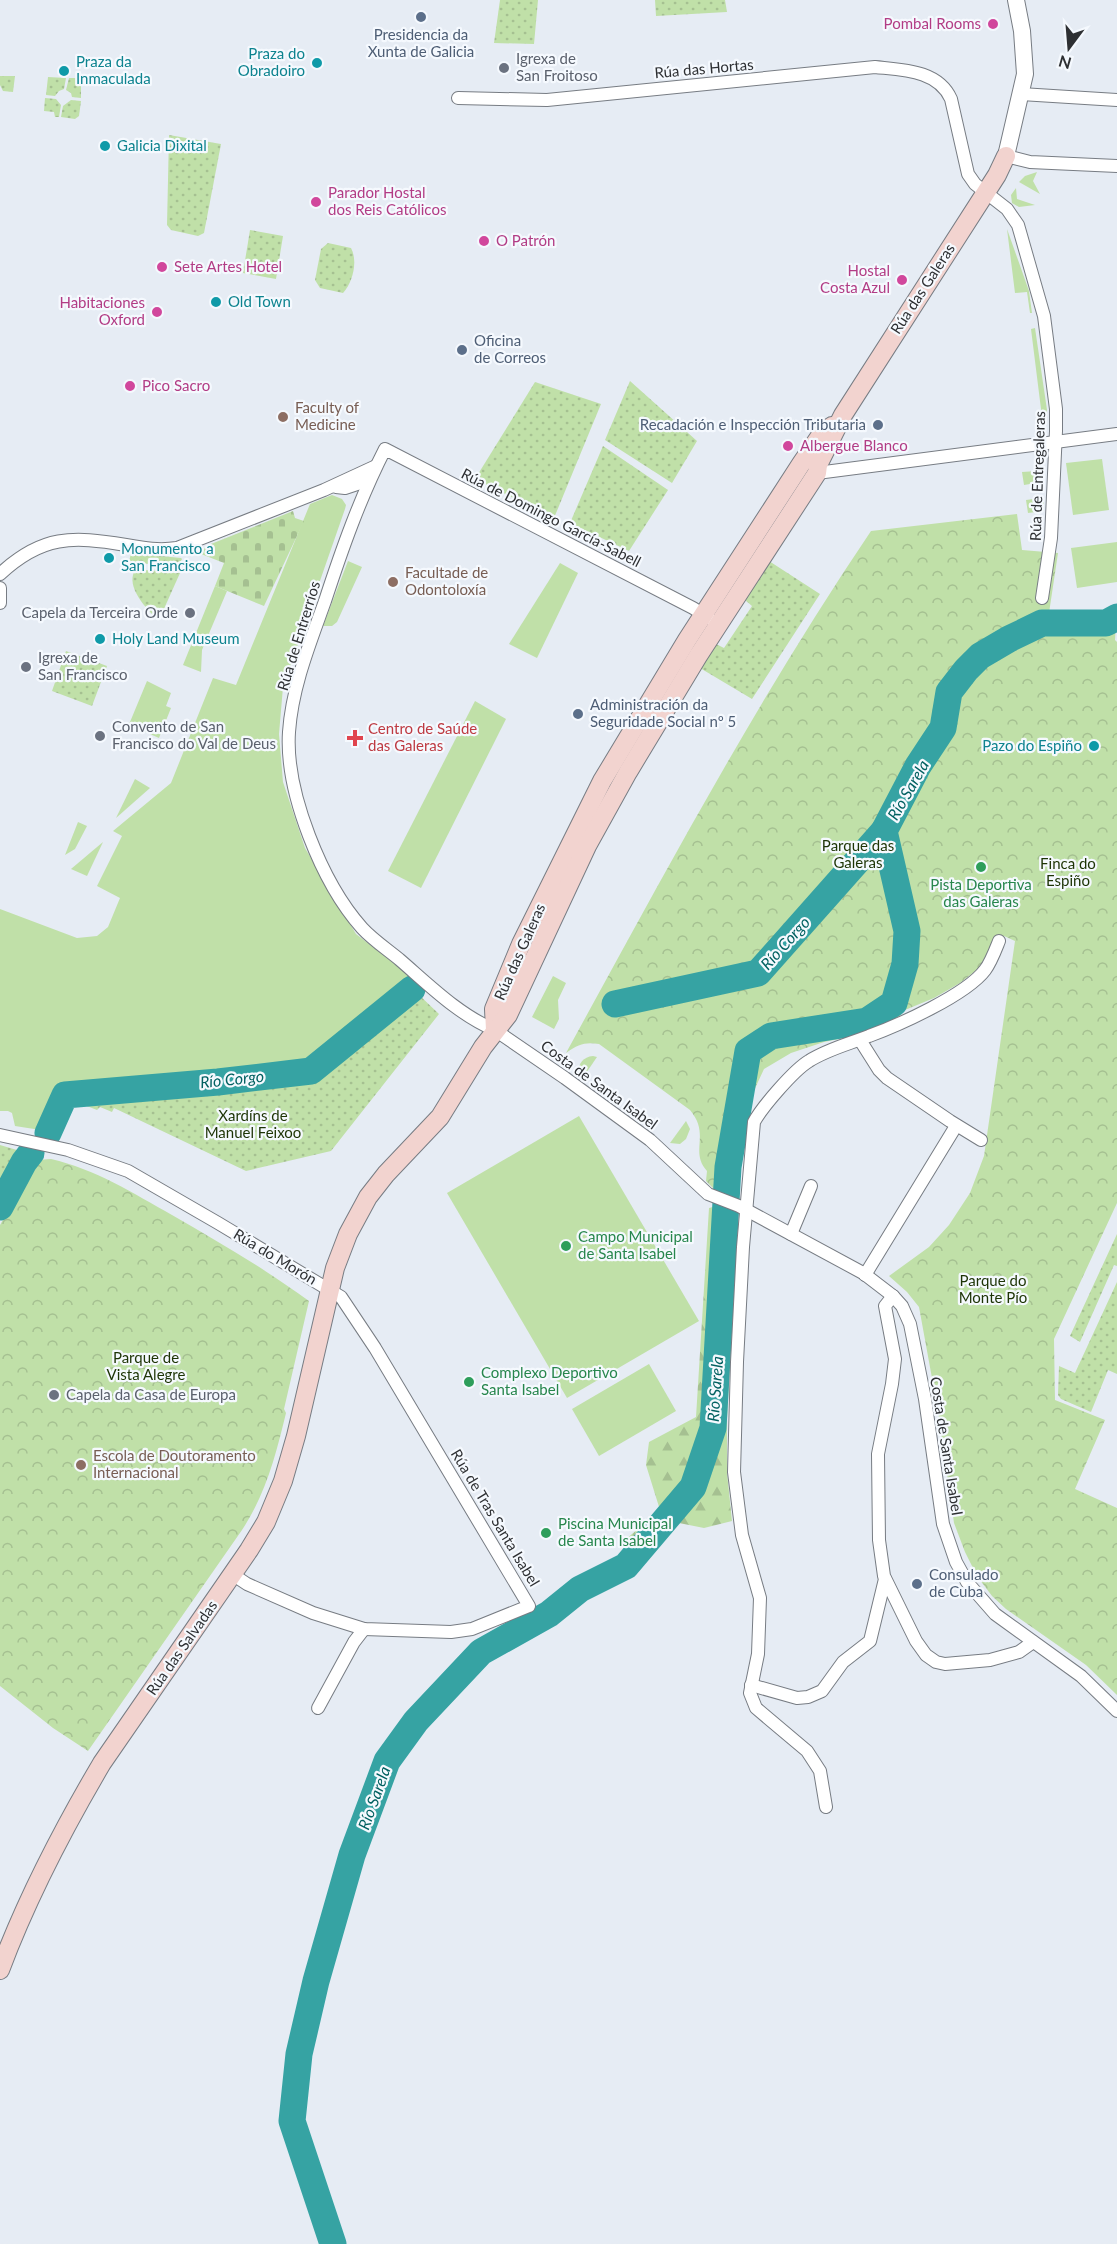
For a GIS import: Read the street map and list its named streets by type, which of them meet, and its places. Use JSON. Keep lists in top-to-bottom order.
{
  "streets": {
    "main road": ["Rúa das Galeras", "Rúa do Morón", "Rúa das Salvadas"],
    "street": [
      "Rúa das Hortas",
      "Rúa de Entregaleras",
      "Rúa de Domingo García-Sabell",
      "Rúa de Entrerríos",
      "Costa de Santa Isabel",
      "Rúa de Tras Santa Isabel"
    ]
  },
  "crossings": [
    ["Rúa das Hortas", "Rúa das Galeras"],
    ["Rúa das Hortas", "Rúa de Entregaleras"],
    ["Rúa das Galeras", "Rúa de Entregaleras"],
    ["Rúa das Galeras", "Rúa de Domingo García-Sabell"],
    ["Rúa das Galeras", "Rúa de Entrerríos"],
    ["Rúa das Galeras", "Costa de Santa Isabel"],
    ["Rúa das Galeras", "Rúa do Morón"],
    ["Rúa de Domingo García-Sabell", "Rúa de Entrerríos"],
    ["Rúa de Entrerríos", "Costa de Santa Isabel"],
    ["Rúa de Entrerríos", "Rúa do Morón"],
    ["Costa de Santa Isabel", "Rúa do Morón"],
    ["Rúa do Morón", "Rúa de Tras Santa Isabel"],
    ["Rúa do Morón", "Rúa das Salvadas"],
    ["Rúa de Tras Santa Isabel", "Rúa das Salvadas"]
  ],
  "water": ["Río Sarela", "Río Corgo"],
  "parks": [
    "Parque das Galeras",
    "Finca do Espiño",
    "Xardíns de Manuel Feixoo",
    "Parque do Monte Pío",
    "Parque de Vista Alegre"
  ],
  "places": {
    "other": [
      "Presidencia da Xunta de Galicia",
      "Pombal Rooms",
      "Praza do Obradoiro",
      "Igrexa de San Froitoso",
      "Praza da Inmaculada",
      "Galicia Dixital",
      "Parador Hostal dos Reis Católicos",
      "O Patrón",
      "Sete Artes Hotel",
      "Hostal Costa Azul",
      "Old Town",
      "Habitaciones Oxford",
      "Oficina de Correos",
      "Pico Sacro",
      "Faculty of Medicine",
      "Recadación e Inspección Tributaria",
      "Albergue Blanco",
      "Monumento a San Francisco",
      "Facultade de Odontoloxía",
      "Capela da Terceira Orde",
      "Holy Land Museum",
      "Igrexa de San Francisco",
      "Administración da Seguridade Social nº 5",
      "Convento de San Francisco do Val de Deus",
      "Pazo do Espiño",
      "Pista Deportiva das Galeras",
      "Campo Municipal de Santa Isabel",
      "Complexo Deportivo Santa Isabel",
      "Capela da Casa de Europa",
      "Escola de Doutoramento Internacional",
      "Piscina Municipal de Santa Isabel",
      "Consulado de Cuba"
    ],
    "health": ["Centro de Saúde das Galeras"]
  },
  "north": "bottom"
}
